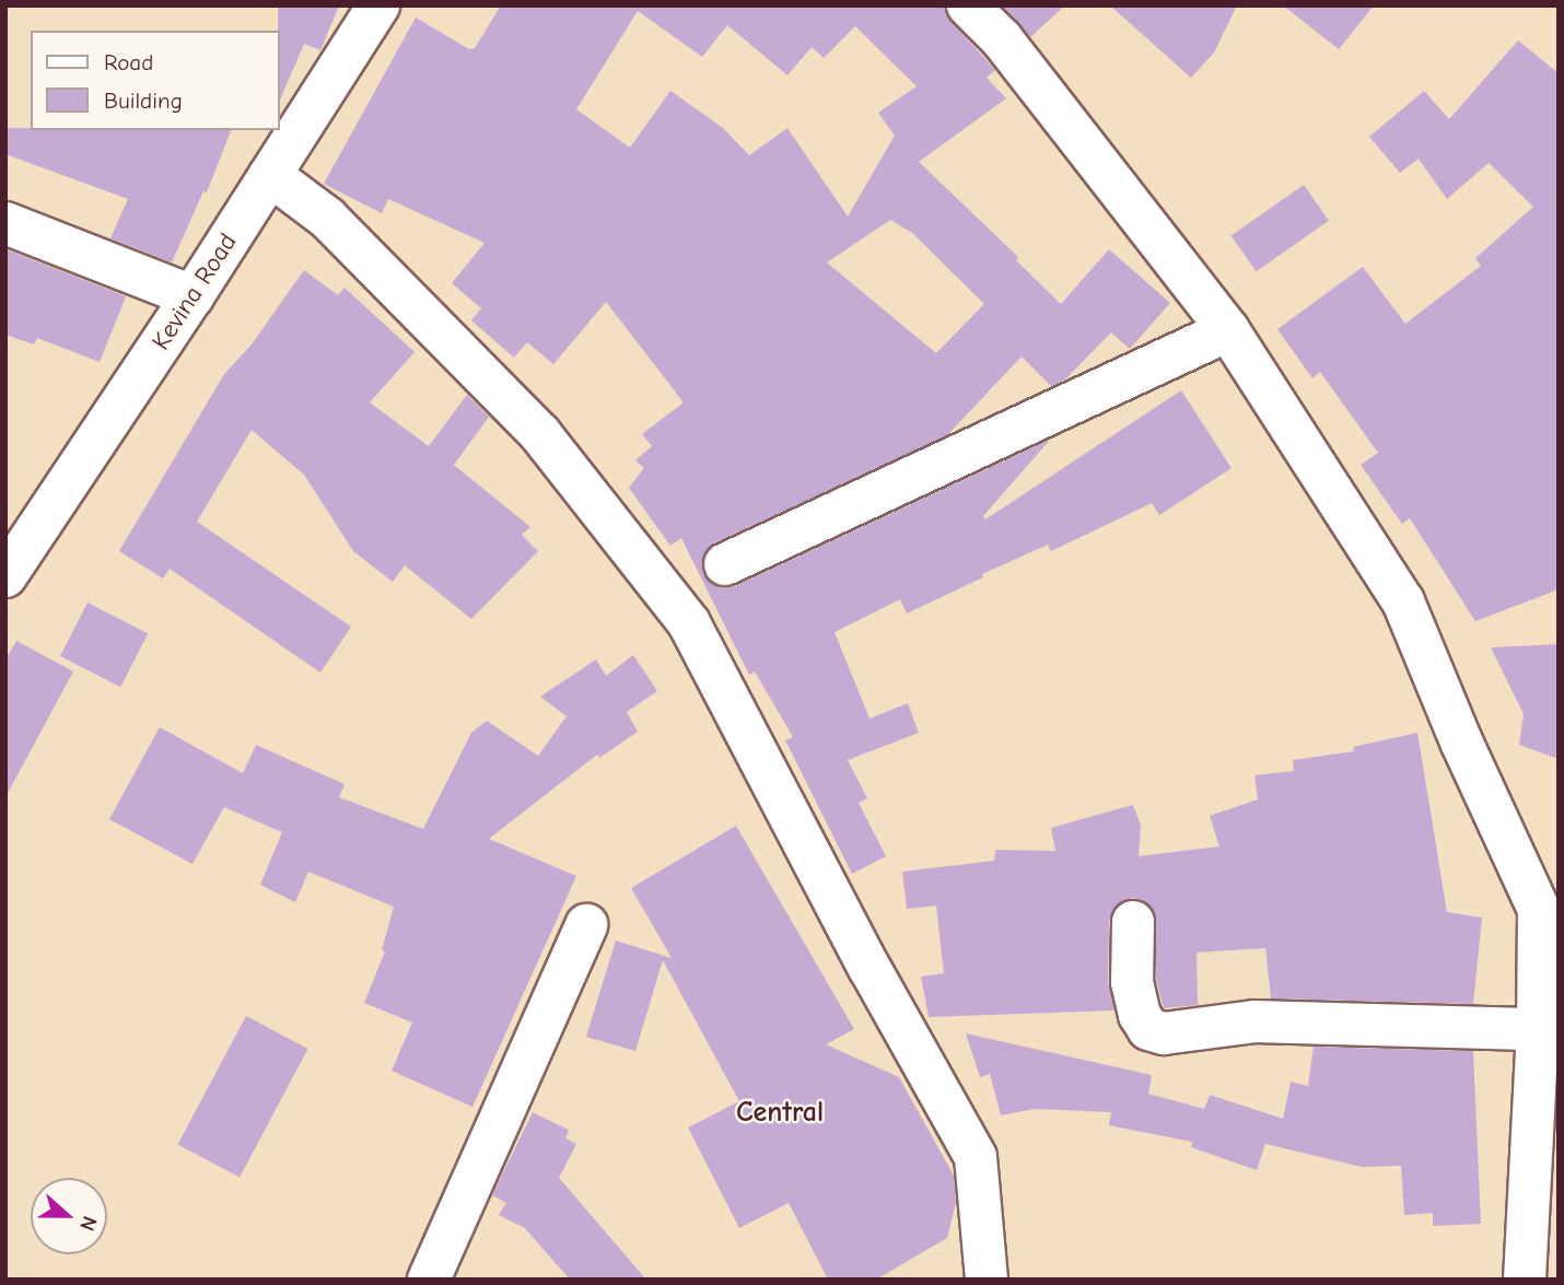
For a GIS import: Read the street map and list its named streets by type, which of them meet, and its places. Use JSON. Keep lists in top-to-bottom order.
{
  "streets": {
    "street": ["Kevina Road"]
  },
  "districts": ["Central"],
  "legend": ["Road", "Building"],
  "north": "right"
}
